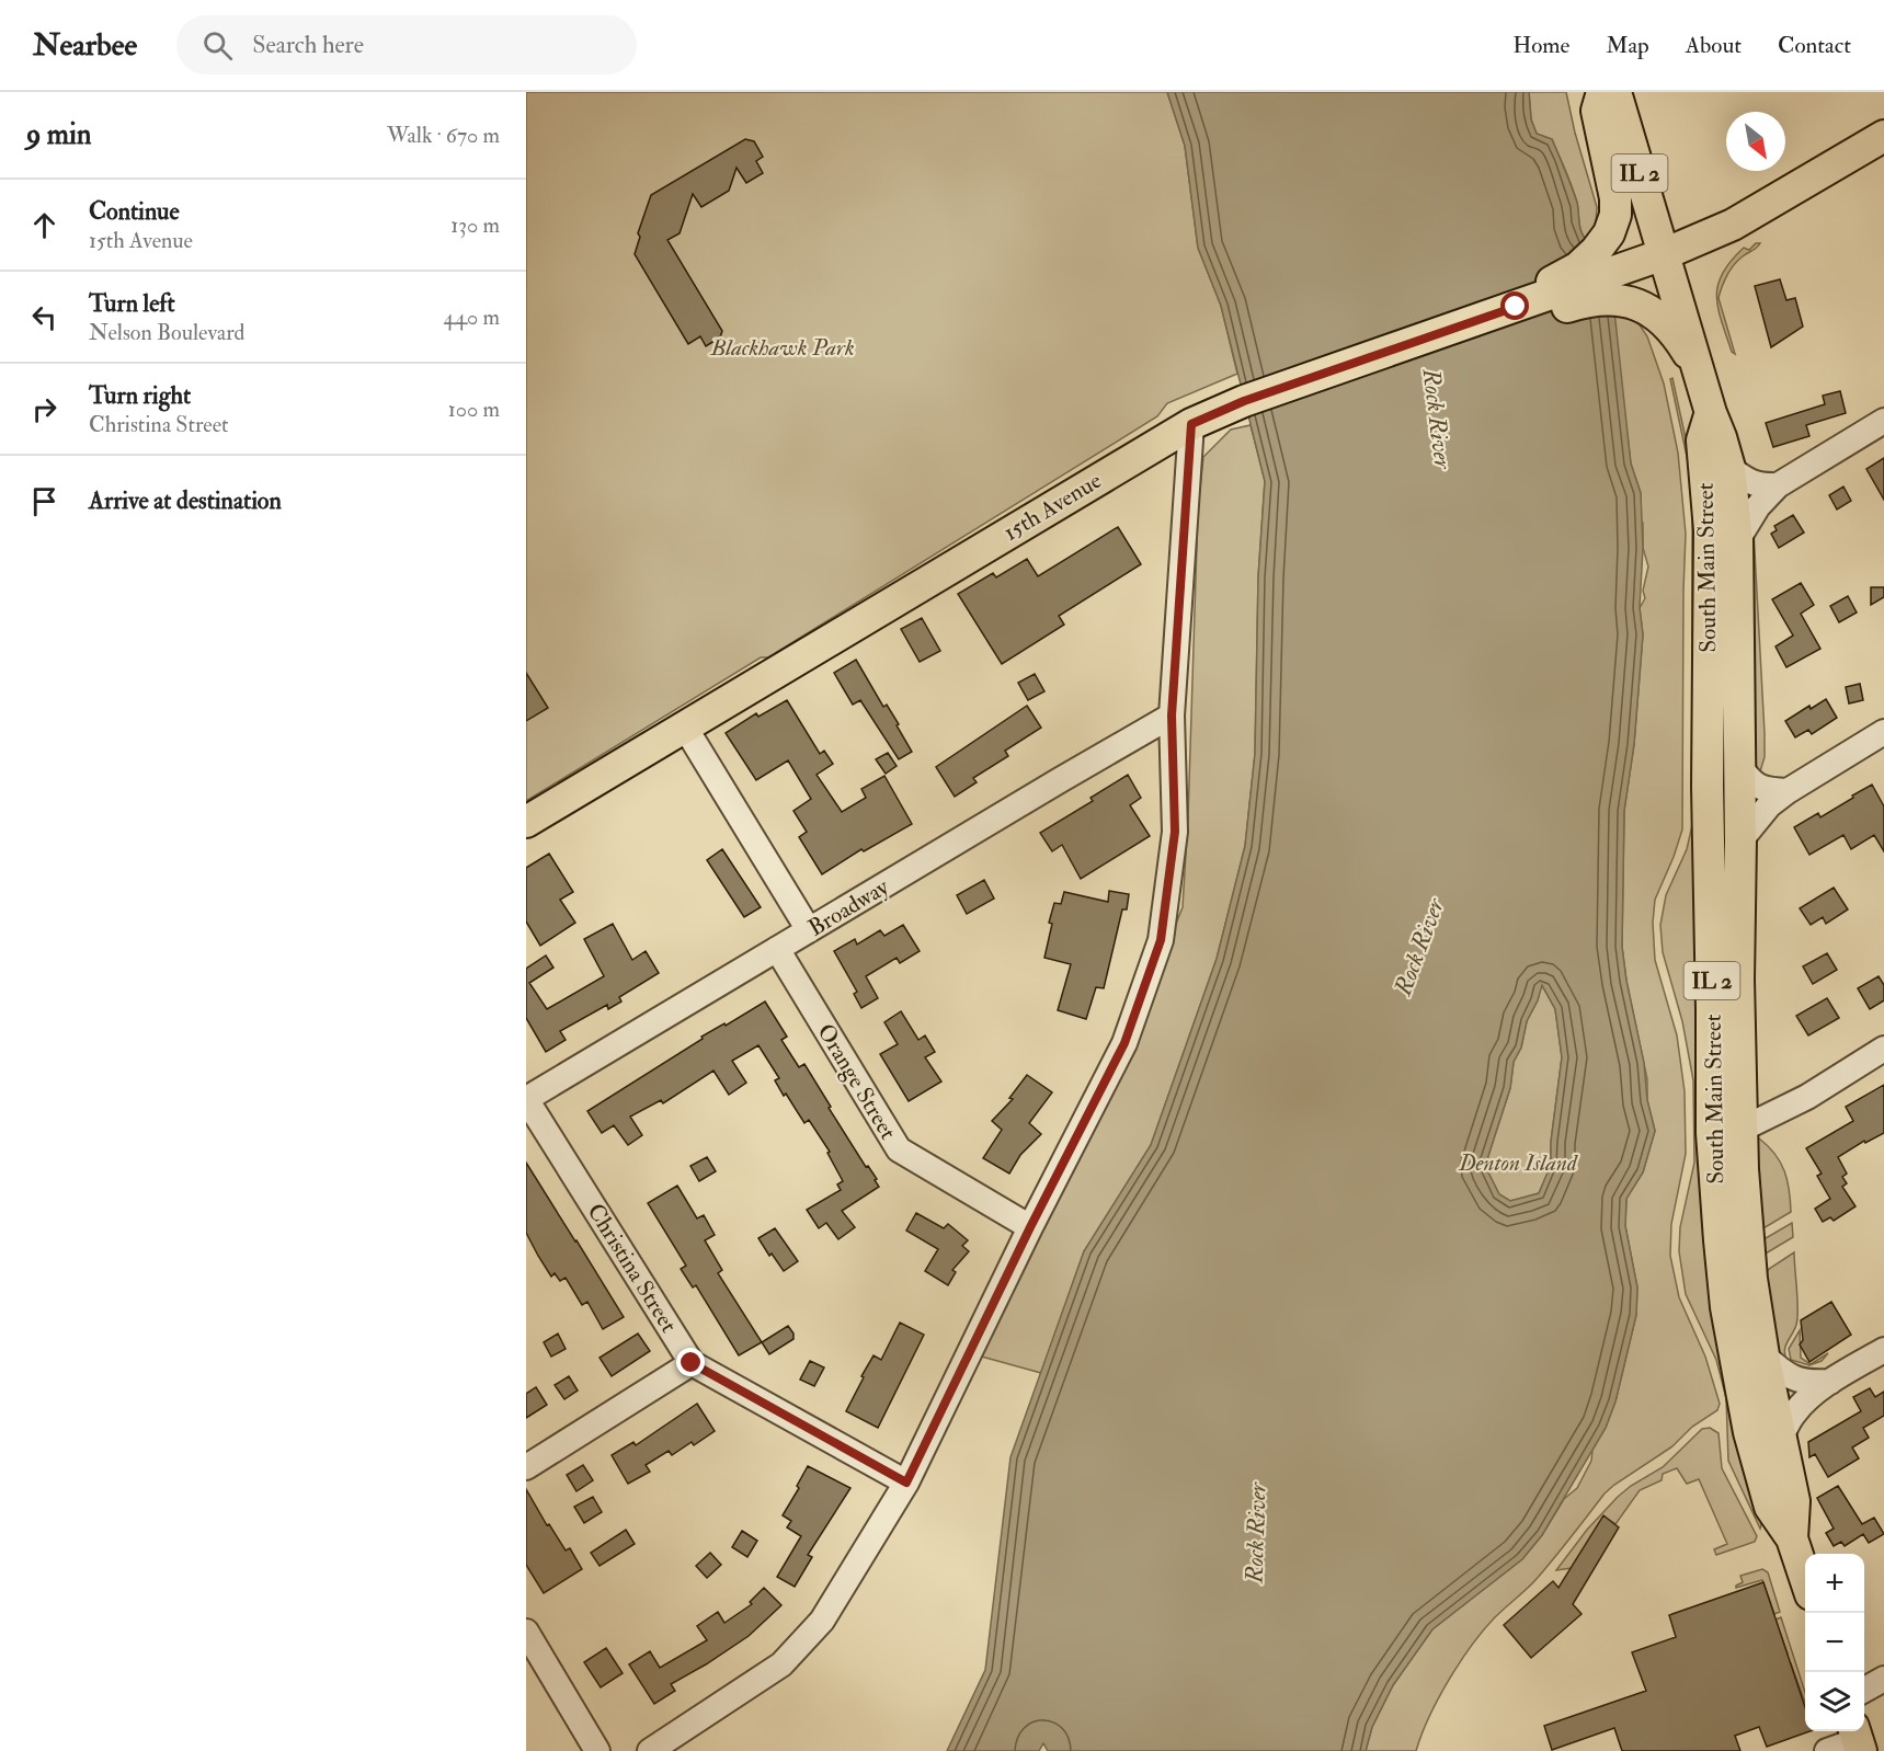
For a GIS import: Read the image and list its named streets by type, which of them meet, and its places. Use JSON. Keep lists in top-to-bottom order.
{
  "streets": {
    "main road": ["IL 2", "15th Avenue", "South Main Street"],
    "street": ["Broadway", "Orange Street", "Christina Street"]
  },
  "crossings": [
    ["15th Avenue", "South Main Street"],
    ["Broadway", "Orange Street"],
    ["Broadway", "Christina Street"]
  ],
  "water": ["Rock River"],
  "parks": ["Blackhawk Park", "Denton Island"],
  "north": "bottom right",
  "page": {
    "header": "Nearbee",
    "search": "Search here",
    "nav": [
      "Home",
      "Map",
      "About",
      "Contact"
    ],
    "heading": ["9 min", "Walk · 670 m"],
    "list": [
      ["Continue", "15th Avenue", "130 m"],
      ["Turn left", "Nelson Boulevard", "440 m"],
      ["Turn right", "Christina Street", "100 m"],
      "Arrive at destination"
    ],
    "map_buttons": ["+", "−"]
  }
}
